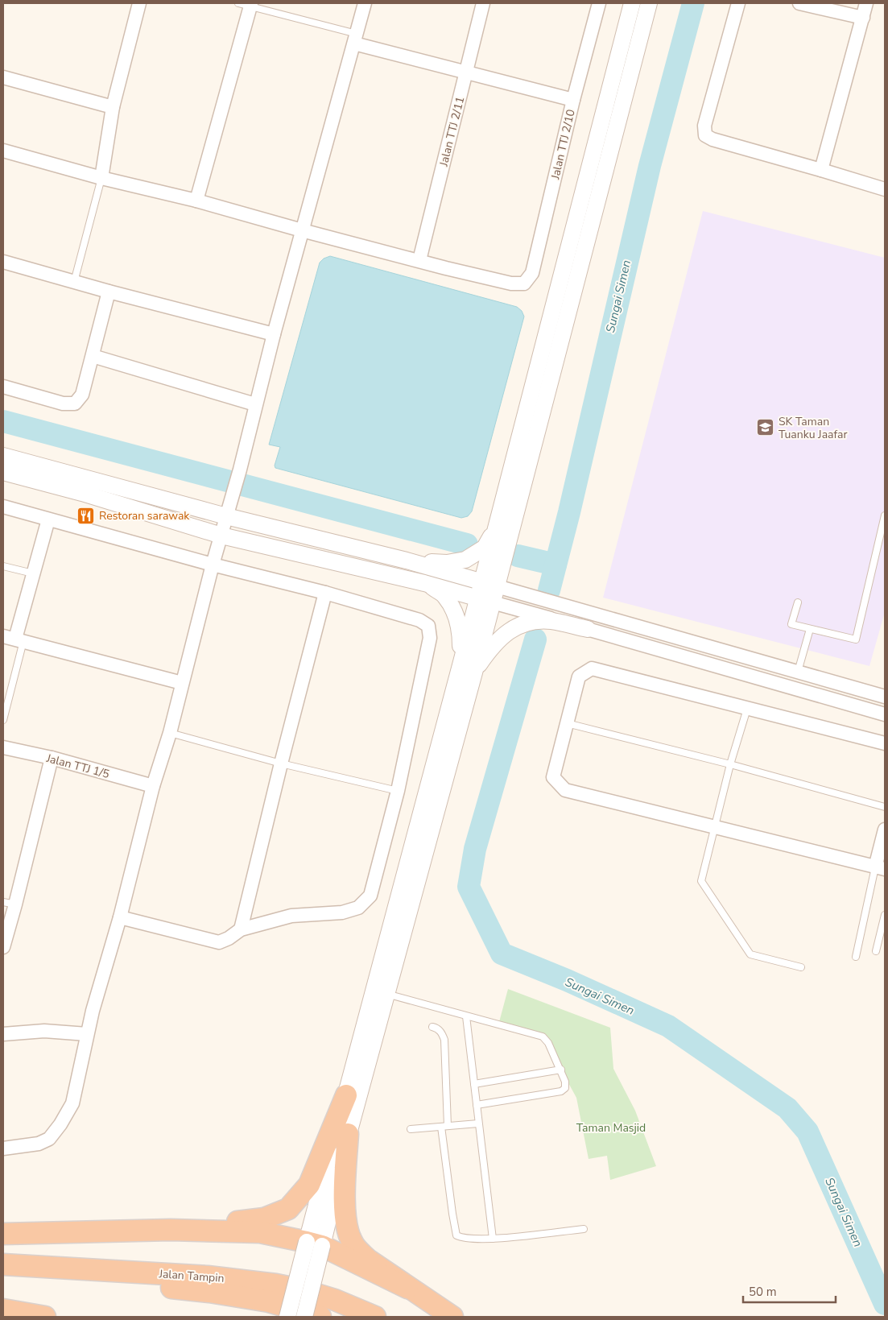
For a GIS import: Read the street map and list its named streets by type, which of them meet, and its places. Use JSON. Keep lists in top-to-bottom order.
{
  "streets": {
    "highway": ["Jalan Tampin"],
    "street": ["Jalan TTJ 2/11", "Jalan TTJ 2/10", "Jalan TTJ 1/5"]
  },
  "crossings": [
    ["Jalan TTJ 2/11", "Jalan TTJ 2/10"]
  ],
  "water": ["Sungai Simen"],
  "parks": ["Taman Masjid"],
  "places": {
    "school or university": ["SK Taman Tuanku Jaafar"],
    "restaurant": ["Restoran sarawak"]
  },
  "scale_bar": "50 m"
}
